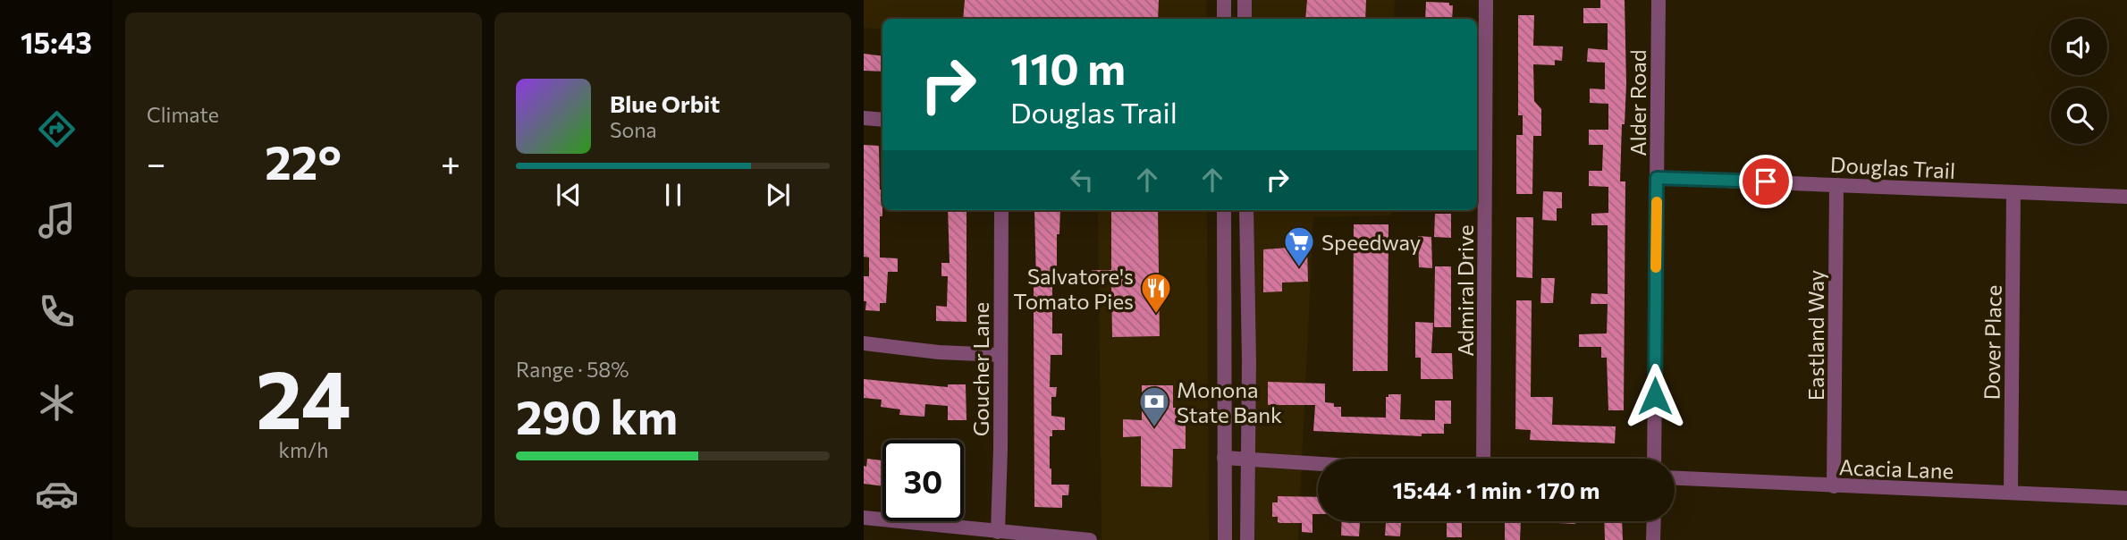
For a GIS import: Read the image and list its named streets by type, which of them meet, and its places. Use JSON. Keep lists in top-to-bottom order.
{
  "streets": {
    "street": [
      "Alder Road",
      "Douglas Trail",
      "Admiral Drive",
      "Eastland Way",
      "Dover Place",
      "Goucher Lane",
      "Acacia Lane"
    ]
  },
  "crossings": [
    ["Alder Road", "Douglas Trail"],
    ["Douglas Trail", "Eastland Way"],
    ["Douglas Trail", "Dover Place"],
    ["Eastland Way", "Acacia Lane"],
    ["Dover Place", "Acacia Lane"]
  ],
  "places": {
    "supermarket": ["Speedway"],
    "restaurant": ["Salvatore's Tomato Pies"],
    "bank": ["Monona State Bank"]
  },
  "page": {
    "tabs": "15:43",
    "tile": [
      "Climate",
      ["24", "km/h"],
      ["Range · 58%", "290 km"]
    ],
    "turn": ["110 m", "Douglas Trail"],
    "song": ["Blue Orbit", "Sona"],
    "heat": ["−", "22°", "+"],
    "limit": "30",
    "trip": "15:44 · 1 min · 170 m"
  }
}
